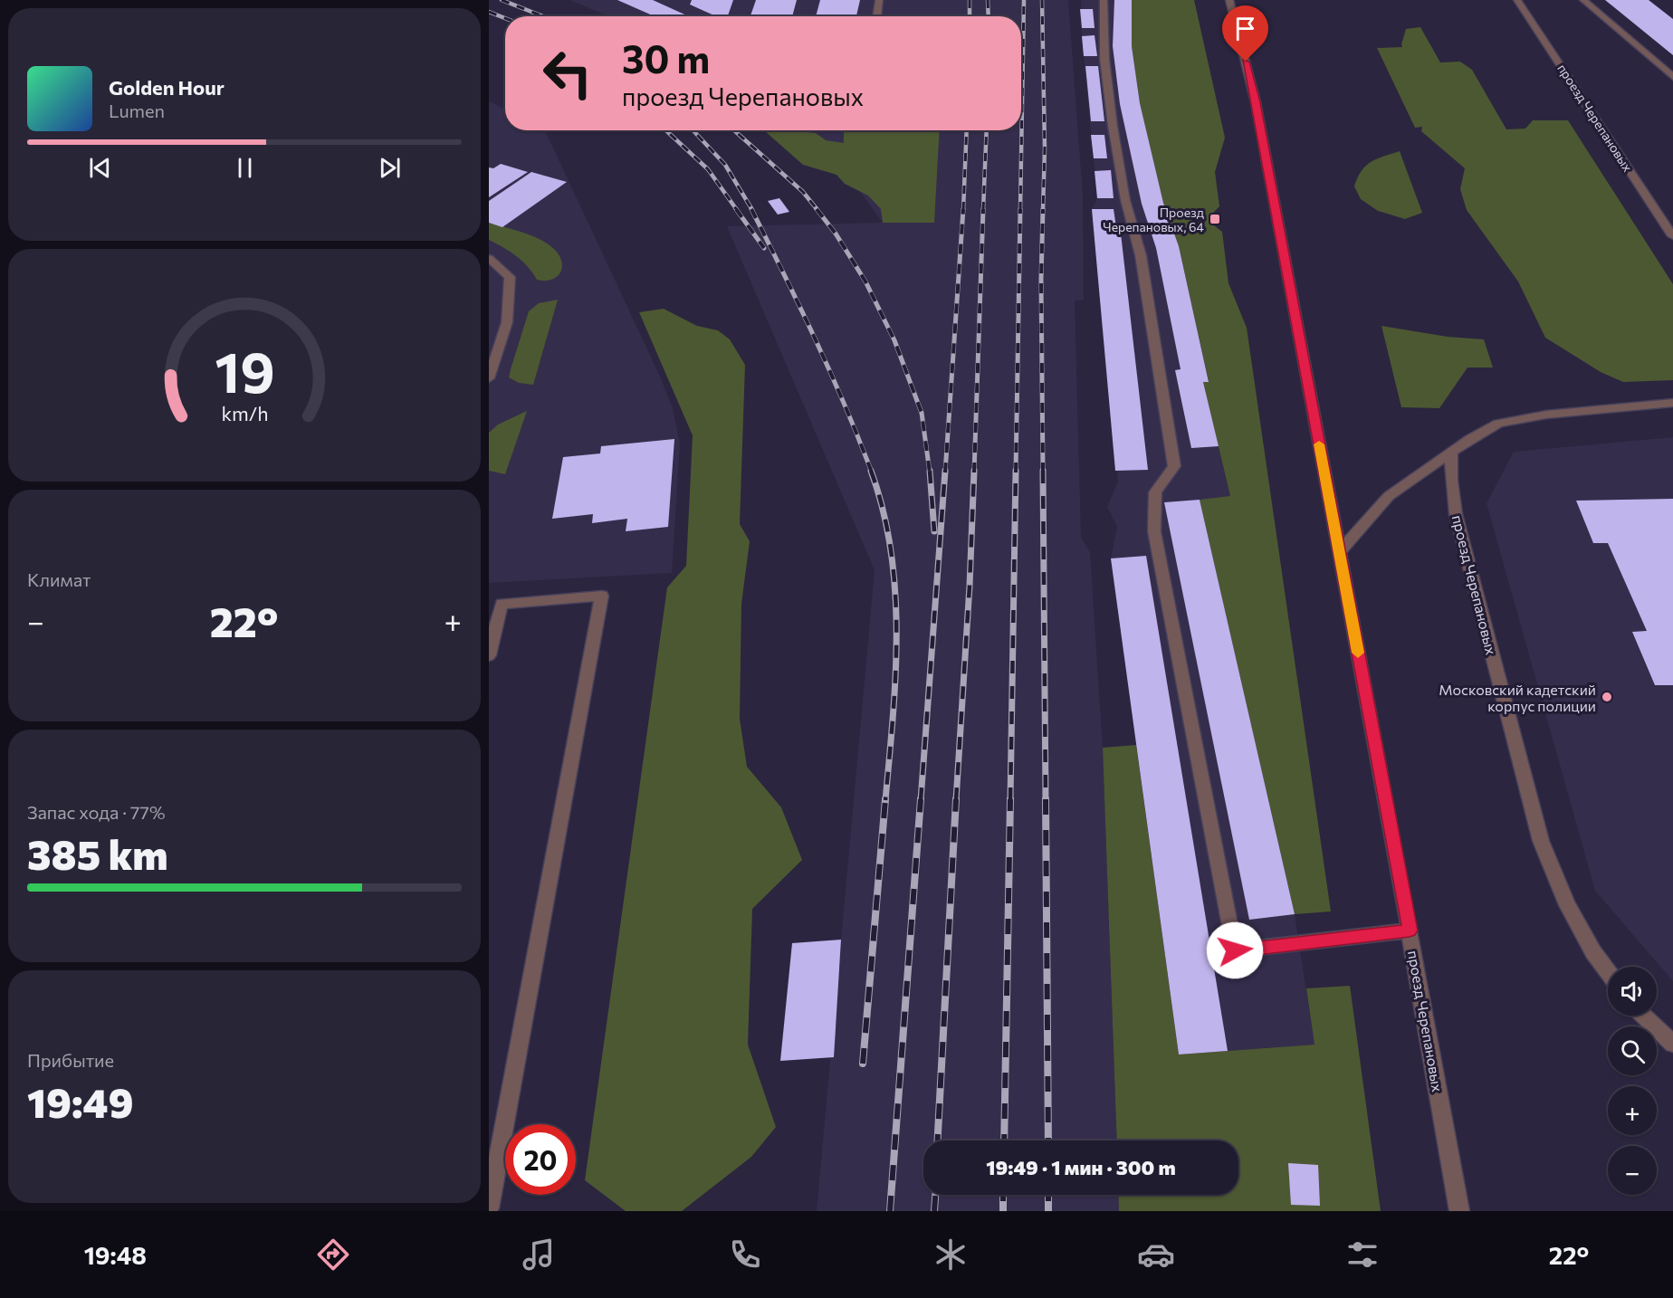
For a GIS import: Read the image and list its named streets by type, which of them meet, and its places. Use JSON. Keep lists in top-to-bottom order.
{
  "streets": {
    "street": ["проезд Черепановых"]
  },
  "places": {
    "transit": ["Проезд Черепановых, 64"],
    "other": ["Московский кадетский корпус полиции"]
  },
  "page": {
    "turn": ["30 m", "проезд Черепановых"],
    "song": ["Golden Hour", "Lumen"],
    "tile": [
      "Климат",
      ["Запас хода · 77%", "385 km"],
      ["Прибытие", "19:49"]
    ],
    "heat": ["−", "22°", "+"],
    "map_buttons": ["+", "−"],
    "limit": "20",
    "trip": "19:49 · 1 мин · 300 m",
    "tabs": ["19:48", "22°"],
    "gauge": ["19", "km/h"]
  }
}
